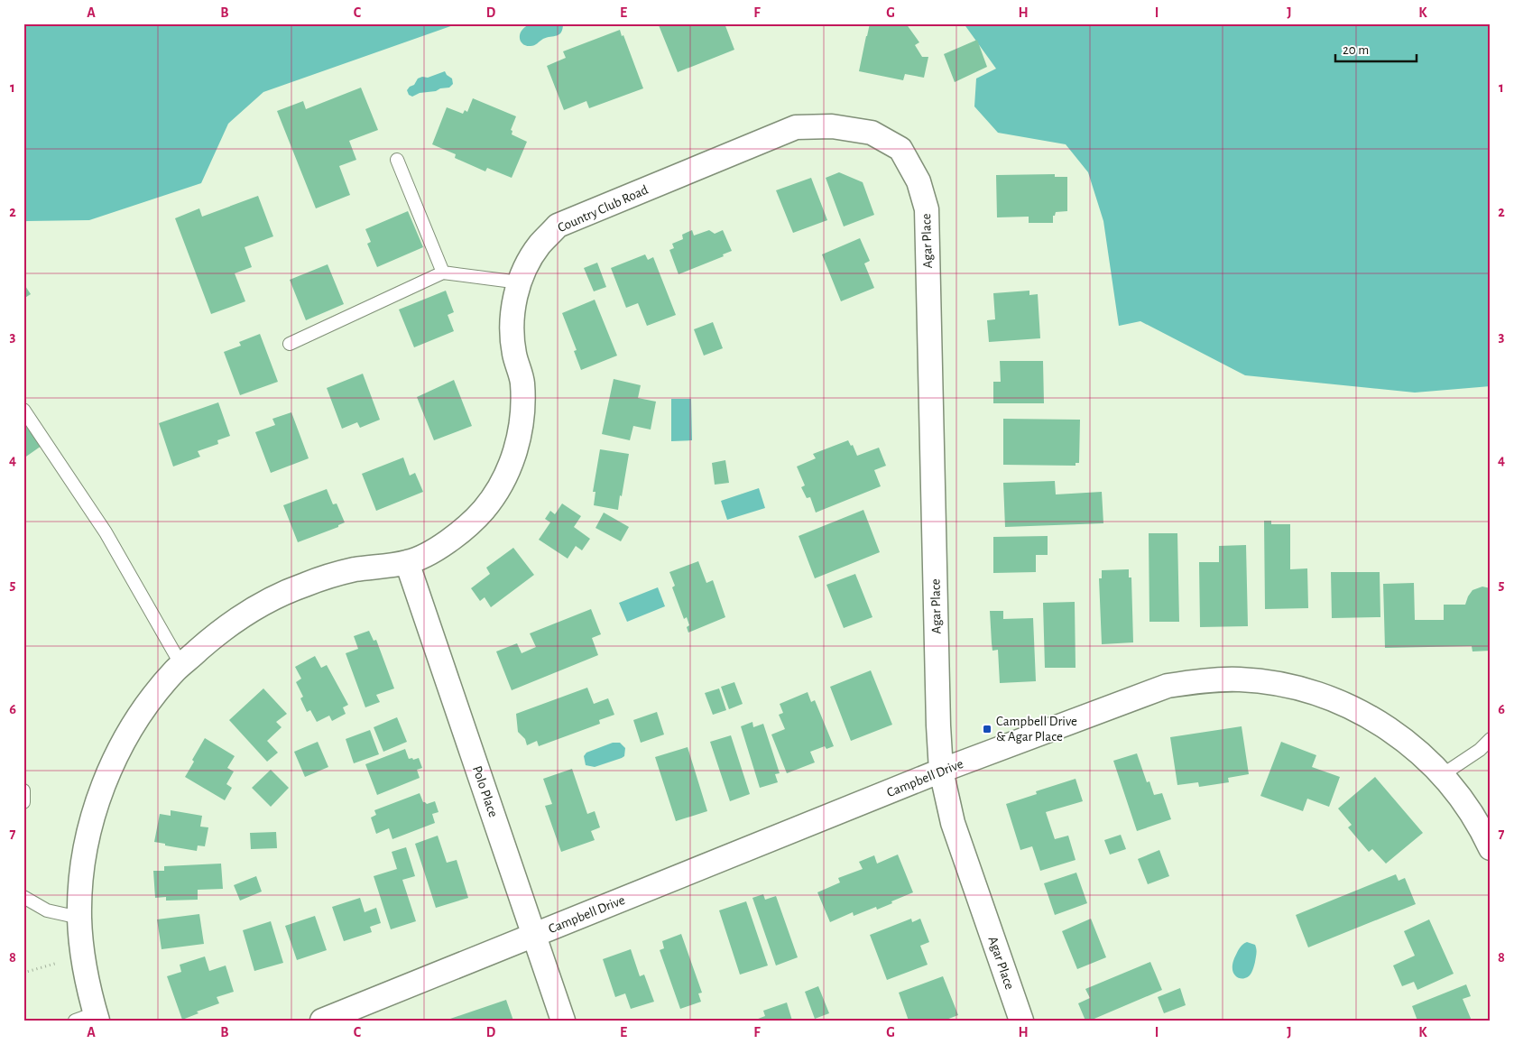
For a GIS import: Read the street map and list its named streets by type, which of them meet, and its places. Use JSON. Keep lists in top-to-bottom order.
{
  "streets": {
    "street": [
      "Country Club Road",
      "Agar Place",
      "Campbell Drive",
      "Polo Place"
    ]
  },
  "crossings": [
    ["Country Club Road", "Agar Place"],
    ["Country Club Road", "Polo Place"],
    ["Agar Place", "Campbell Drive"],
    ["Campbell Drive", "Polo Place"]
  ],
  "places": {
    "transit": ["Campbell Drive & Agar Place"]
  },
  "scale_bar": "20 m",
  "grid": {
    "columns": [
      "A",
      "B",
      "C",
      "D",
      "E",
      "F",
      "G",
      "H",
      "I",
      "J",
      "K"
    ],
    "rows": [
      "1",
      "2",
      "3",
      "4",
      "5",
      "6",
      "7",
      "8"
    ]
  }
}
